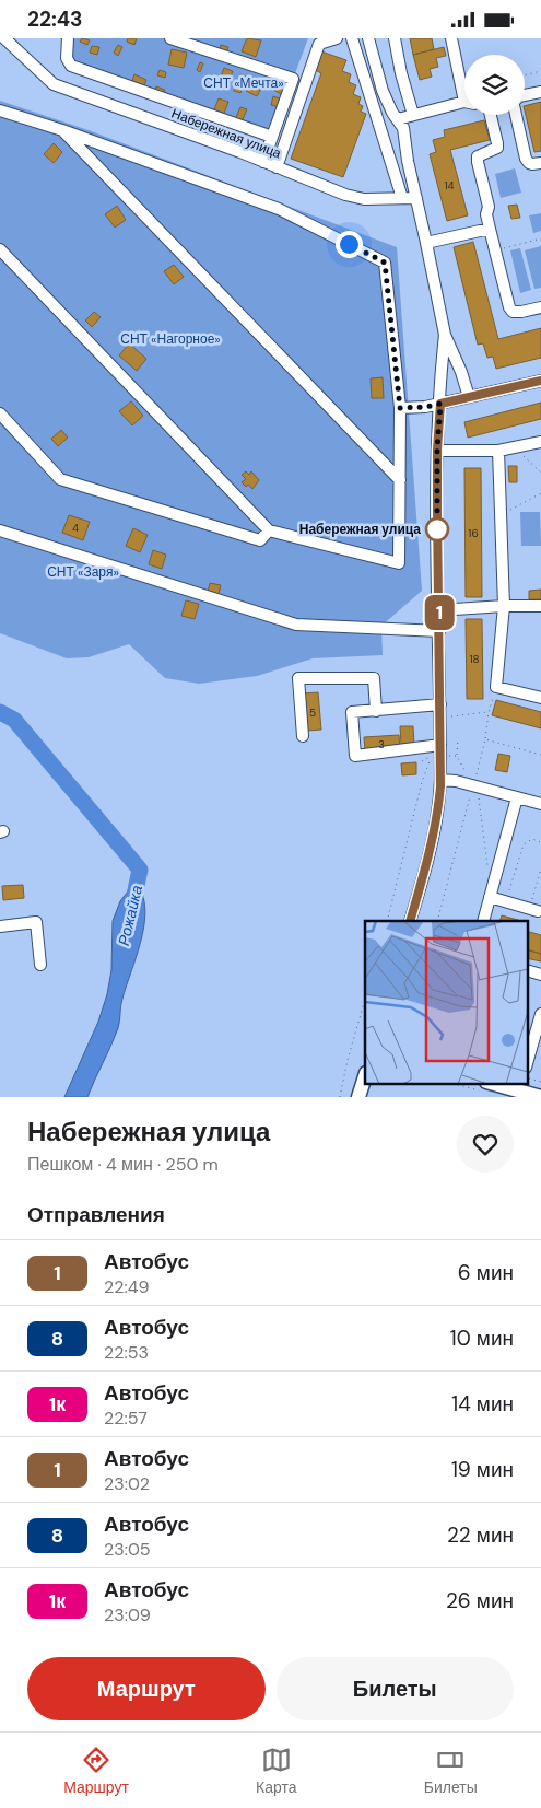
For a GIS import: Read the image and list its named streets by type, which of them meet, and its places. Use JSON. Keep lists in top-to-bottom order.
{
  "streets": {
    "street": ["Набережная улица"]
  },
  "water": ["Рожайка"],
  "parks": ["СНТ «Мечта»", "СНТ «Нагорное»", "СНТ «Заря»"],
  "places": ["Набережная улица"],
  "lines": ["bus line 1"],
  "house_numbers": [
    "14",
    "4",
    "16",
    "18",
    "5",
    "3"
  ],
  "page": {
    "status": "22:43",
    "on_map": "1",
    "heading": [
      ["Набережная улица", "Пешком · 4 мин · 250 m"],
      "Отправления"
    ],
    "list": [
      {
        "mark": "1",
        "name": "Автобус",
        "note": "22:49",
        "value": "6 мин"
      },
      {
        "mark": "8",
        "name": "Автобус",
        "note": "22:53",
        "value": "10 мин"
      },
      {
        "mark": "1к",
        "name": "Автобус",
        "note": "22:57",
        "value": "14 мин"
      },
      {
        "mark": "1",
        "name": "Автобус",
        "note": "23:02",
        "value": "19 мин"
      },
      {
        "mark": "8",
        "name": "Автобус",
        "note": "23:05",
        "value": "22 мин"
      },
      {
        "mark": "1к",
        "name": "Автобус",
        "note": "23:09",
        "value": "26 мин"
      }
    ],
    "buttons": ["Маршрут", "Билеты"],
    "tabs": ["Маршрут", "Карта", "Билеты"]
  }
}
